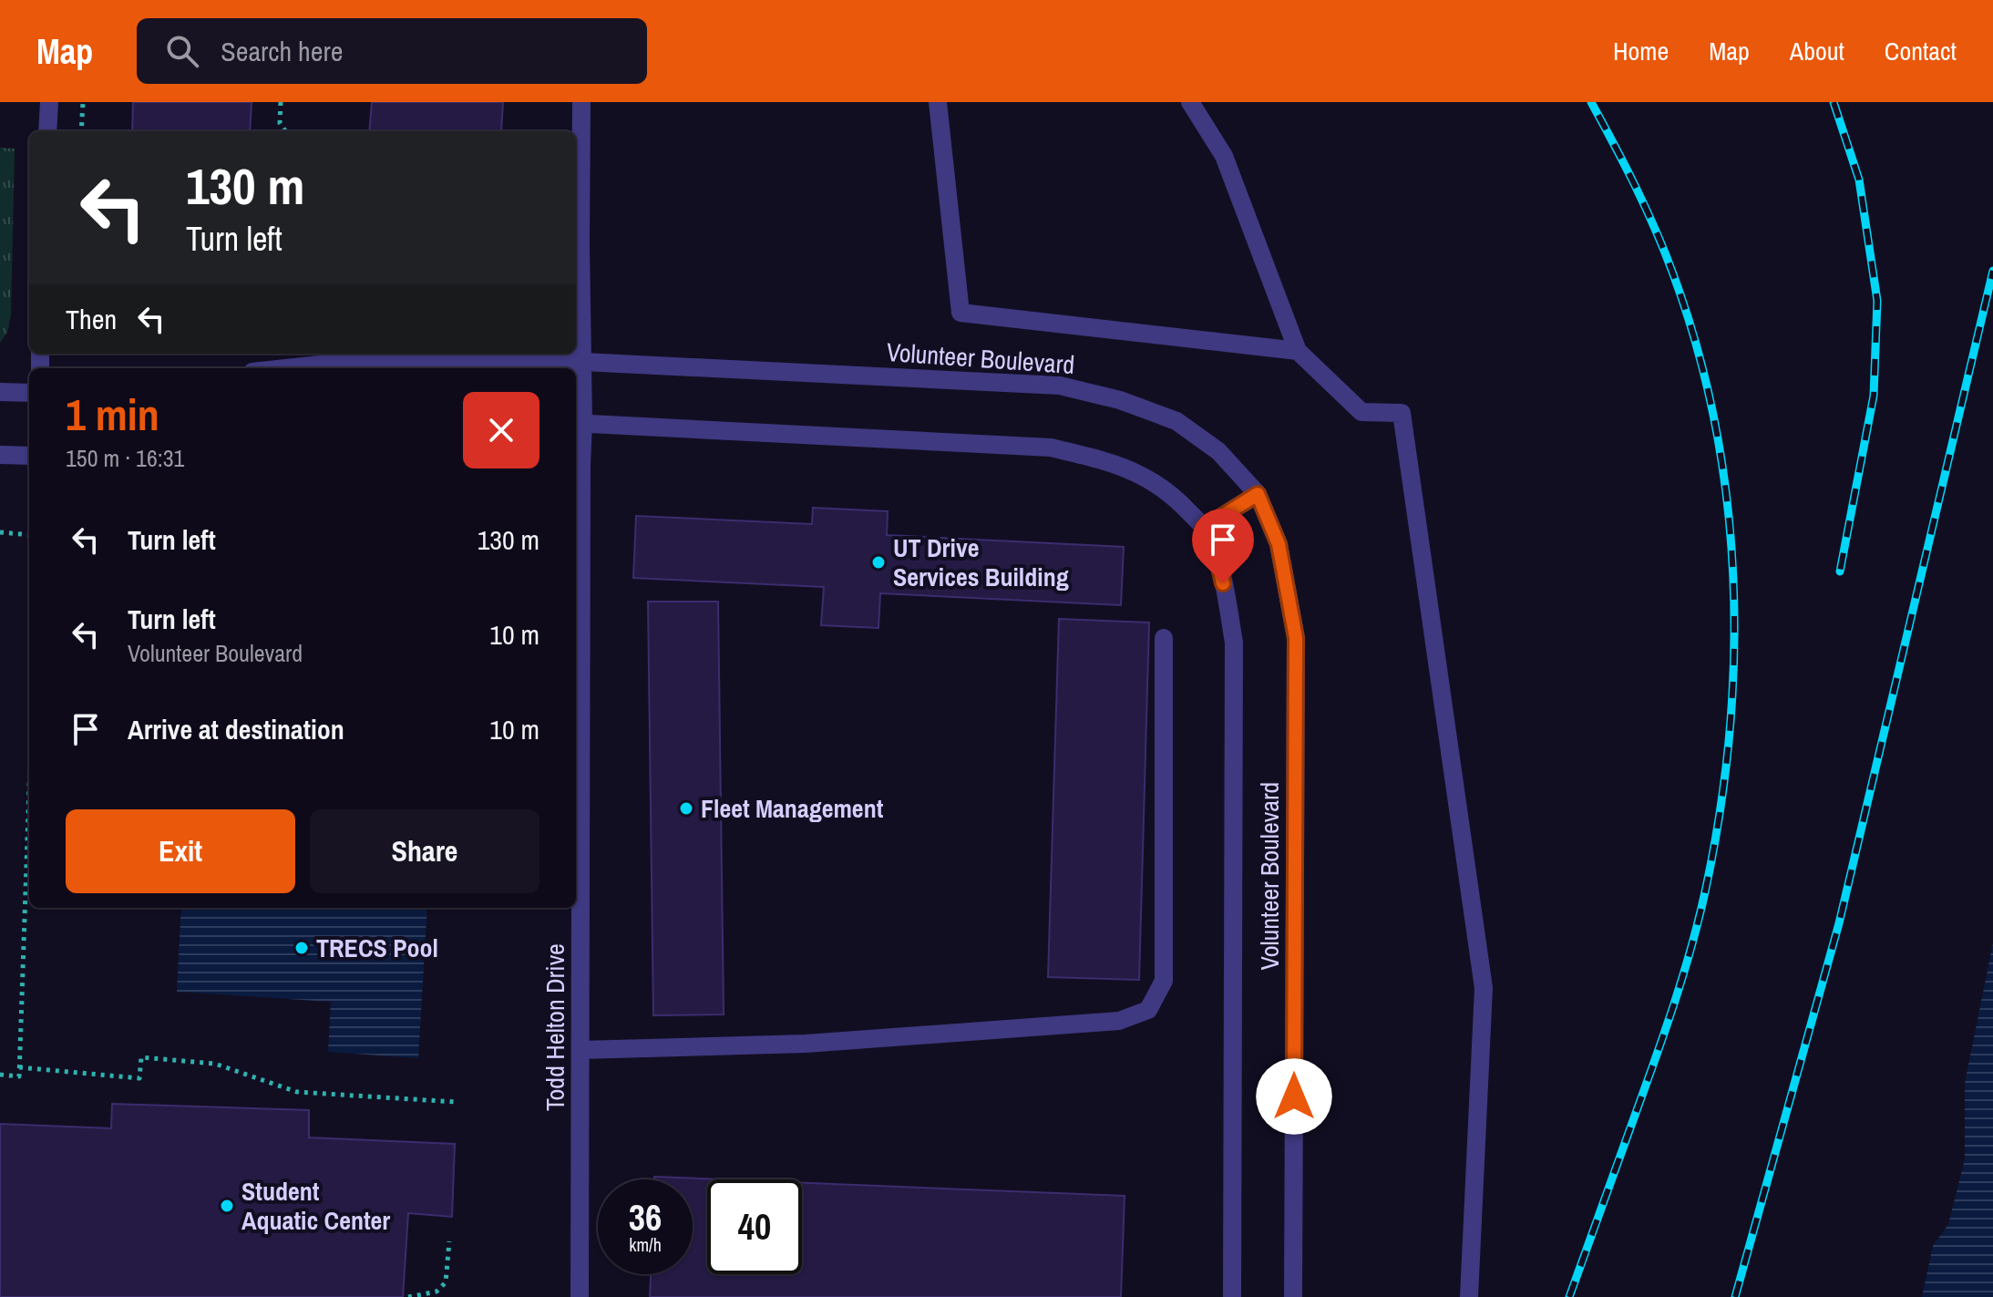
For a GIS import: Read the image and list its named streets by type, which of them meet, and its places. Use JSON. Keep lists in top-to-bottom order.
{
  "streets": {
    "street": ["Volunteer Boulevard", "Todd Helton Drive"]
  },
  "crossings": [
    ["Volunteer Boulevard", "Todd Helton Drive"]
  ],
  "places": [
    "UT Drive Services Building",
    "Fleet Management",
    "TRECS Pool",
    "Student Aquatic Center"
  ],
  "page": {
    "header": "Map",
    "search": "Search here",
    "nav": [
      "Home",
      "Map",
      "About",
      "Contact"
    ],
    "turn": ["130 m", "Turn left"],
    "then": "Then",
    "heading": ["1 min", "150 m · 16:31"],
    "list": [
      {
        "name": "Turn left",
        "value": "130 m"
      },
      {
        "name": "Turn left",
        "note": "Volunteer Boulevard",
        "value": "10 m"
      },
      {
        "name": "Arrive at destination",
        "value": "10 m"
      }
    ],
    "buttons": ["Exit", "Share"],
    "speed": "36 km/h",
    "limit": "40"
  }
}
